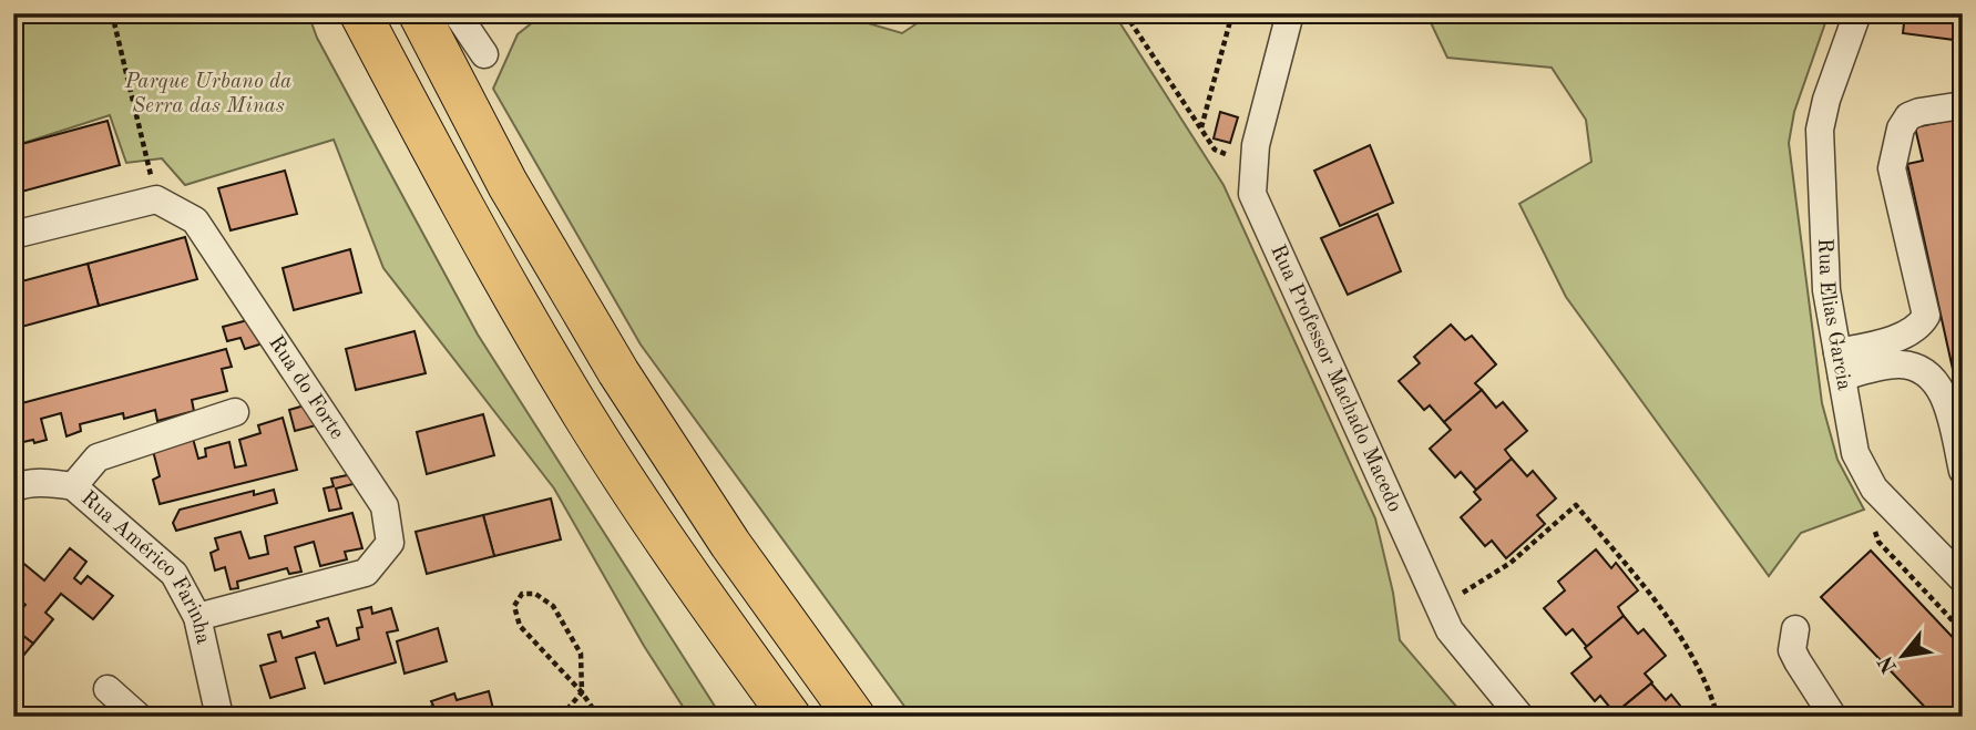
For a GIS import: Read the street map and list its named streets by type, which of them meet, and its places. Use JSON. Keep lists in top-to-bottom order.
{
  "streets": {
    "street": [
      "Rua Elias Garcia",
      "Rua Professor Machado Macedo",
      "Rua do Forte",
      "Rua Américo Farinha"
    ]
  },
  "crossings": [
    ["Rua do Forte", "Rua Américo Farinha"]
  ],
  "parks": ["Parque Urbano da Serra das Minas"],
  "north": "bottom left"
}
